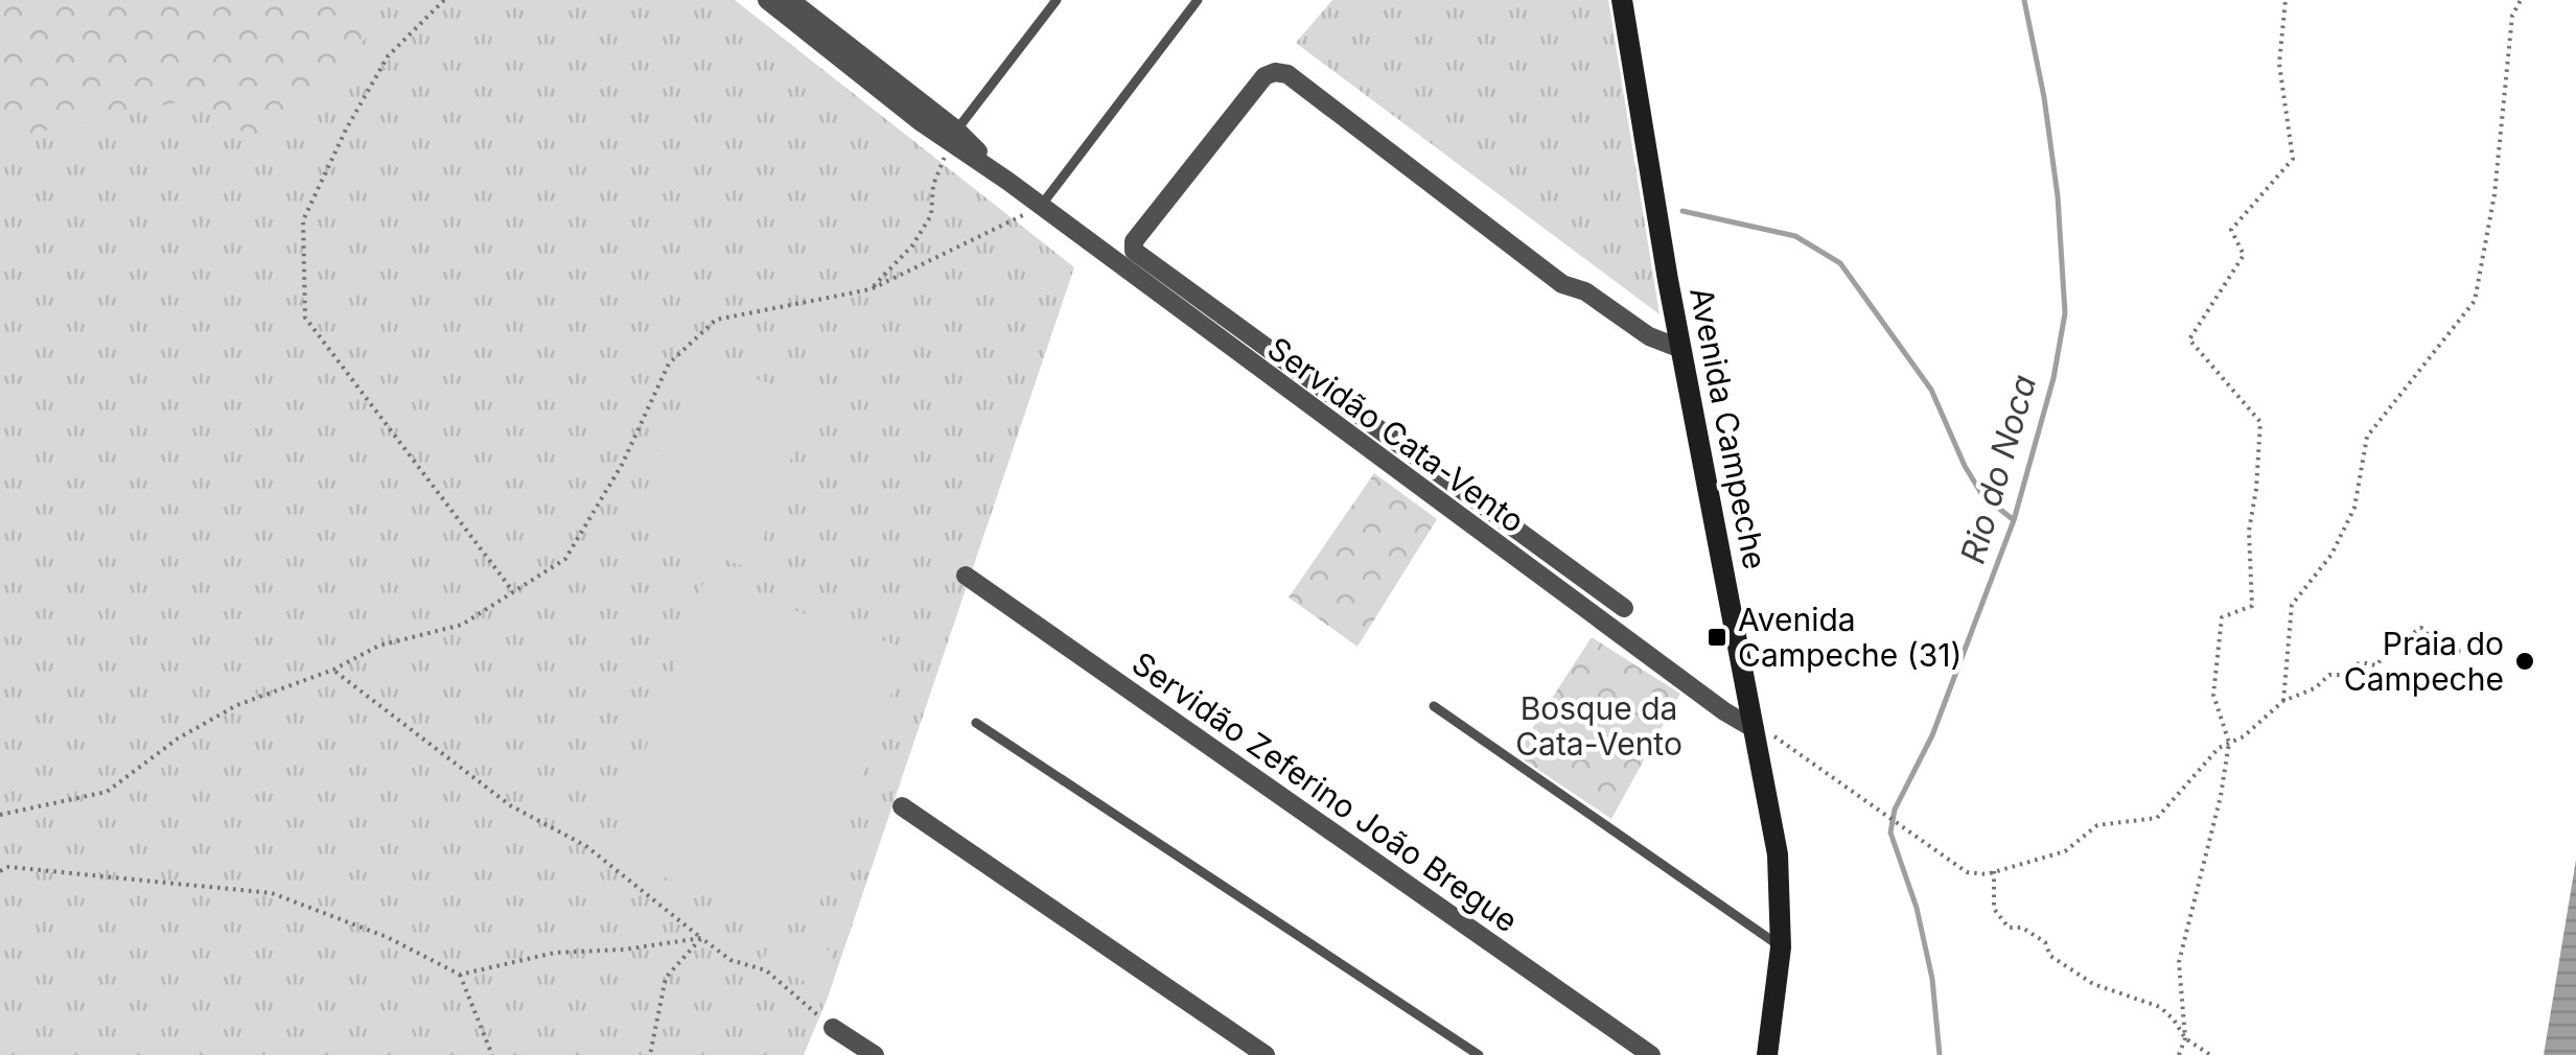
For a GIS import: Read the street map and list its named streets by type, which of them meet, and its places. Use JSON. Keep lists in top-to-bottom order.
{
  "streets": {
    "main road": ["Avenida Campeche"],
    "street": ["Servidão Cata-Vento", "Servidão Zeferino João Bregue"]
  },
  "crossings": [
    ["Avenida Campeche", "Servidão Cata-Vento"]
  ],
  "water": ["Rio do Noca"],
  "parks": ["Bosque da Cata-Vento"],
  "places": {
    "transit": ["Avenida Campeche (31)"],
    "other": ["Praia do Campeche"]
  }
}
